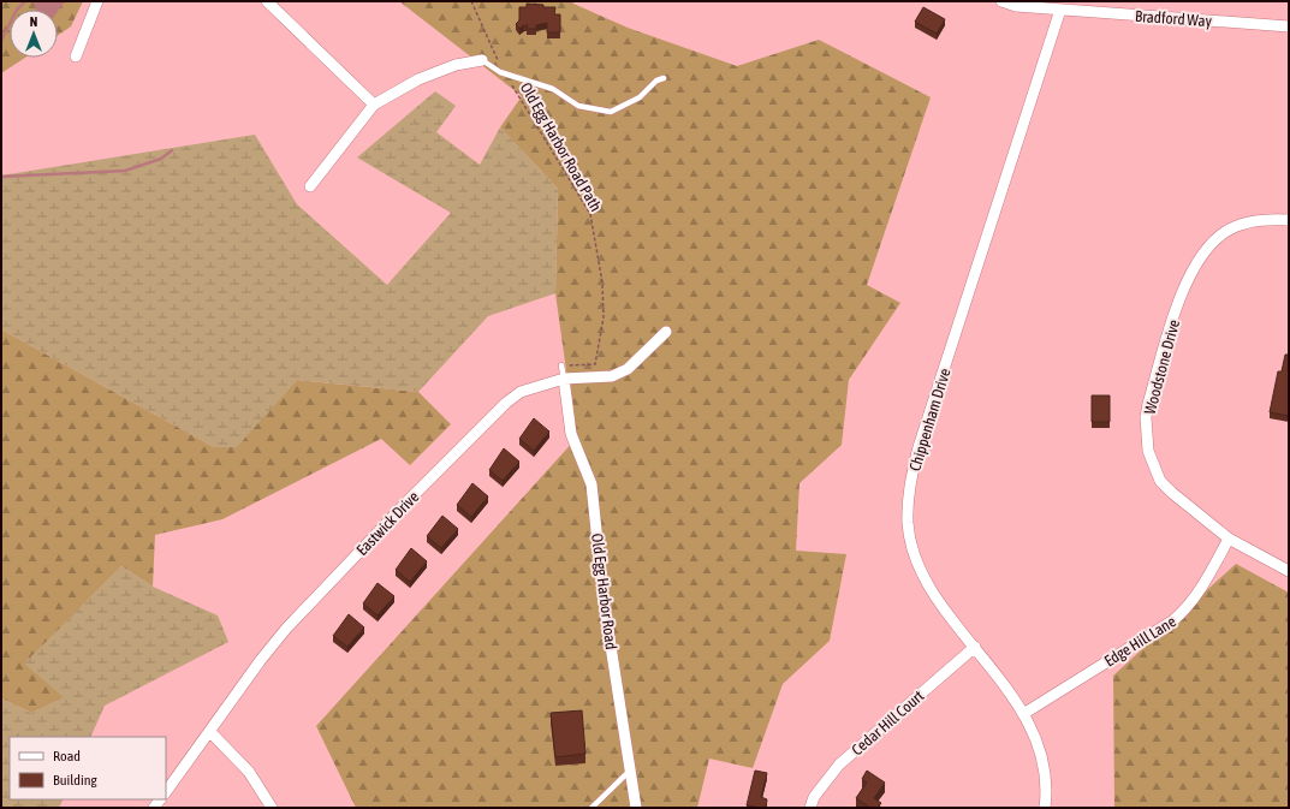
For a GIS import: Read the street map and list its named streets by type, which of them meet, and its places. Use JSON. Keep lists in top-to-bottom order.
{
  "streets": {
    "street": [
      "Bradford Way",
      "Woodstone Drive",
      "Chippenham Drive",
      "Eastwick Drive",
      "Old Egg Harbor Road",
      "Edge Hill Lane",
      "Cedar Hill Court"
    ],
    "path": ["Old Egg Harbor Road Path"]
  },
  "crossings": [
    ["Bradford Way", "Chippenham Drive"],
    ["Woodstone Drive", "Edge Hill Lane"],
    ["Chippenham Drive", "Edge Hill Lane"],
    ["Chippenham Drive", "Cedar Hill Court"],
    ["Eastwick Drive", "Old Egg Harbor Road"]
  ],
  "legend": ["Road", "Building"],
  "north": "top"
}
